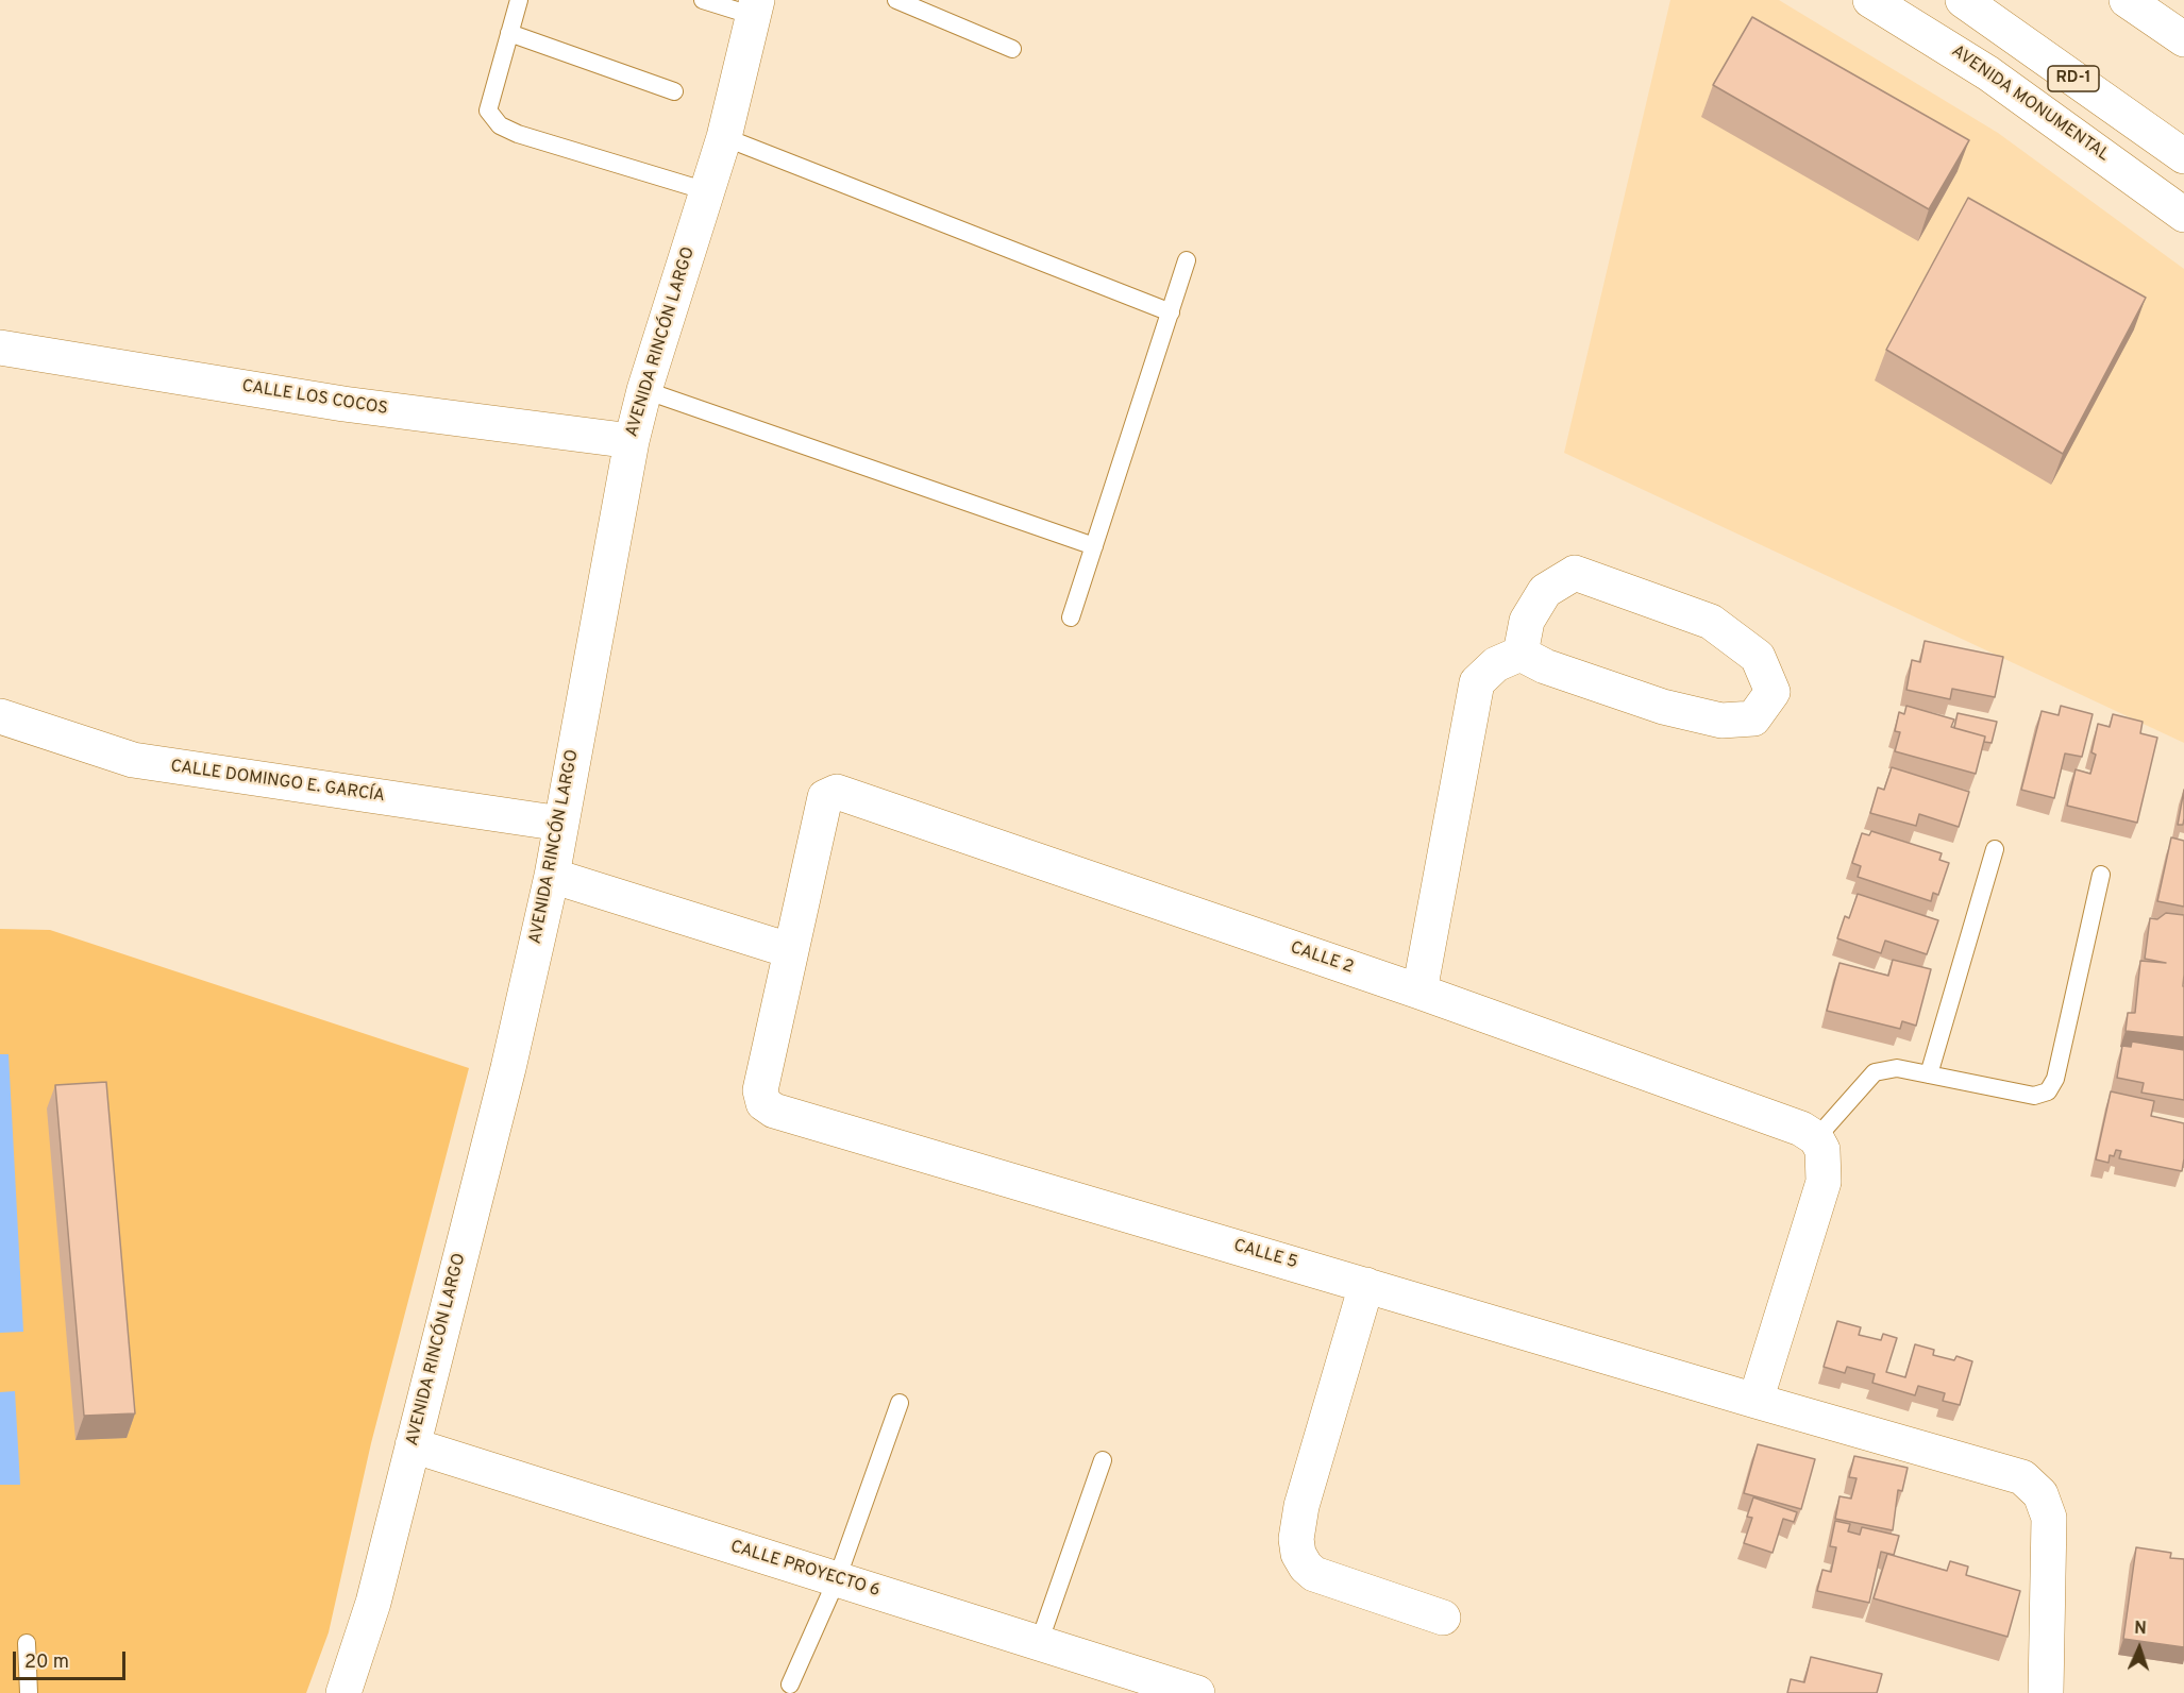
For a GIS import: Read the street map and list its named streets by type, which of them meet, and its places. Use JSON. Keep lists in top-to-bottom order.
{
  "streets": {
    "main road": [
      "RD-1",
      "AVENIDA MONUMENTAL",
      "AVENIDA RINCÓN LARGO",
      "CALLE LOS COCOS",
      "CALLE DOMINGO E. GARCÍA",
      "CALLE 2",
      "CALLE 5",
      "CALLE PROYECTO 6"
    ]
  },
  "crossings": [
    ["AVENIDA RINCÓN LARGO", "CALLE LOS COCOS"],
    ["AVENIDA RINCÓN LARGO", "CALLE DOMINGO E. GARCÍA"],
    ["AVENIDA RINCÓN LARGO", "CALLE PROYECTO 6"],
    ["CALLE 2", "CALLE 5"]
  ],
  "scale_bar": "20 m",
  "north": "top"
}
